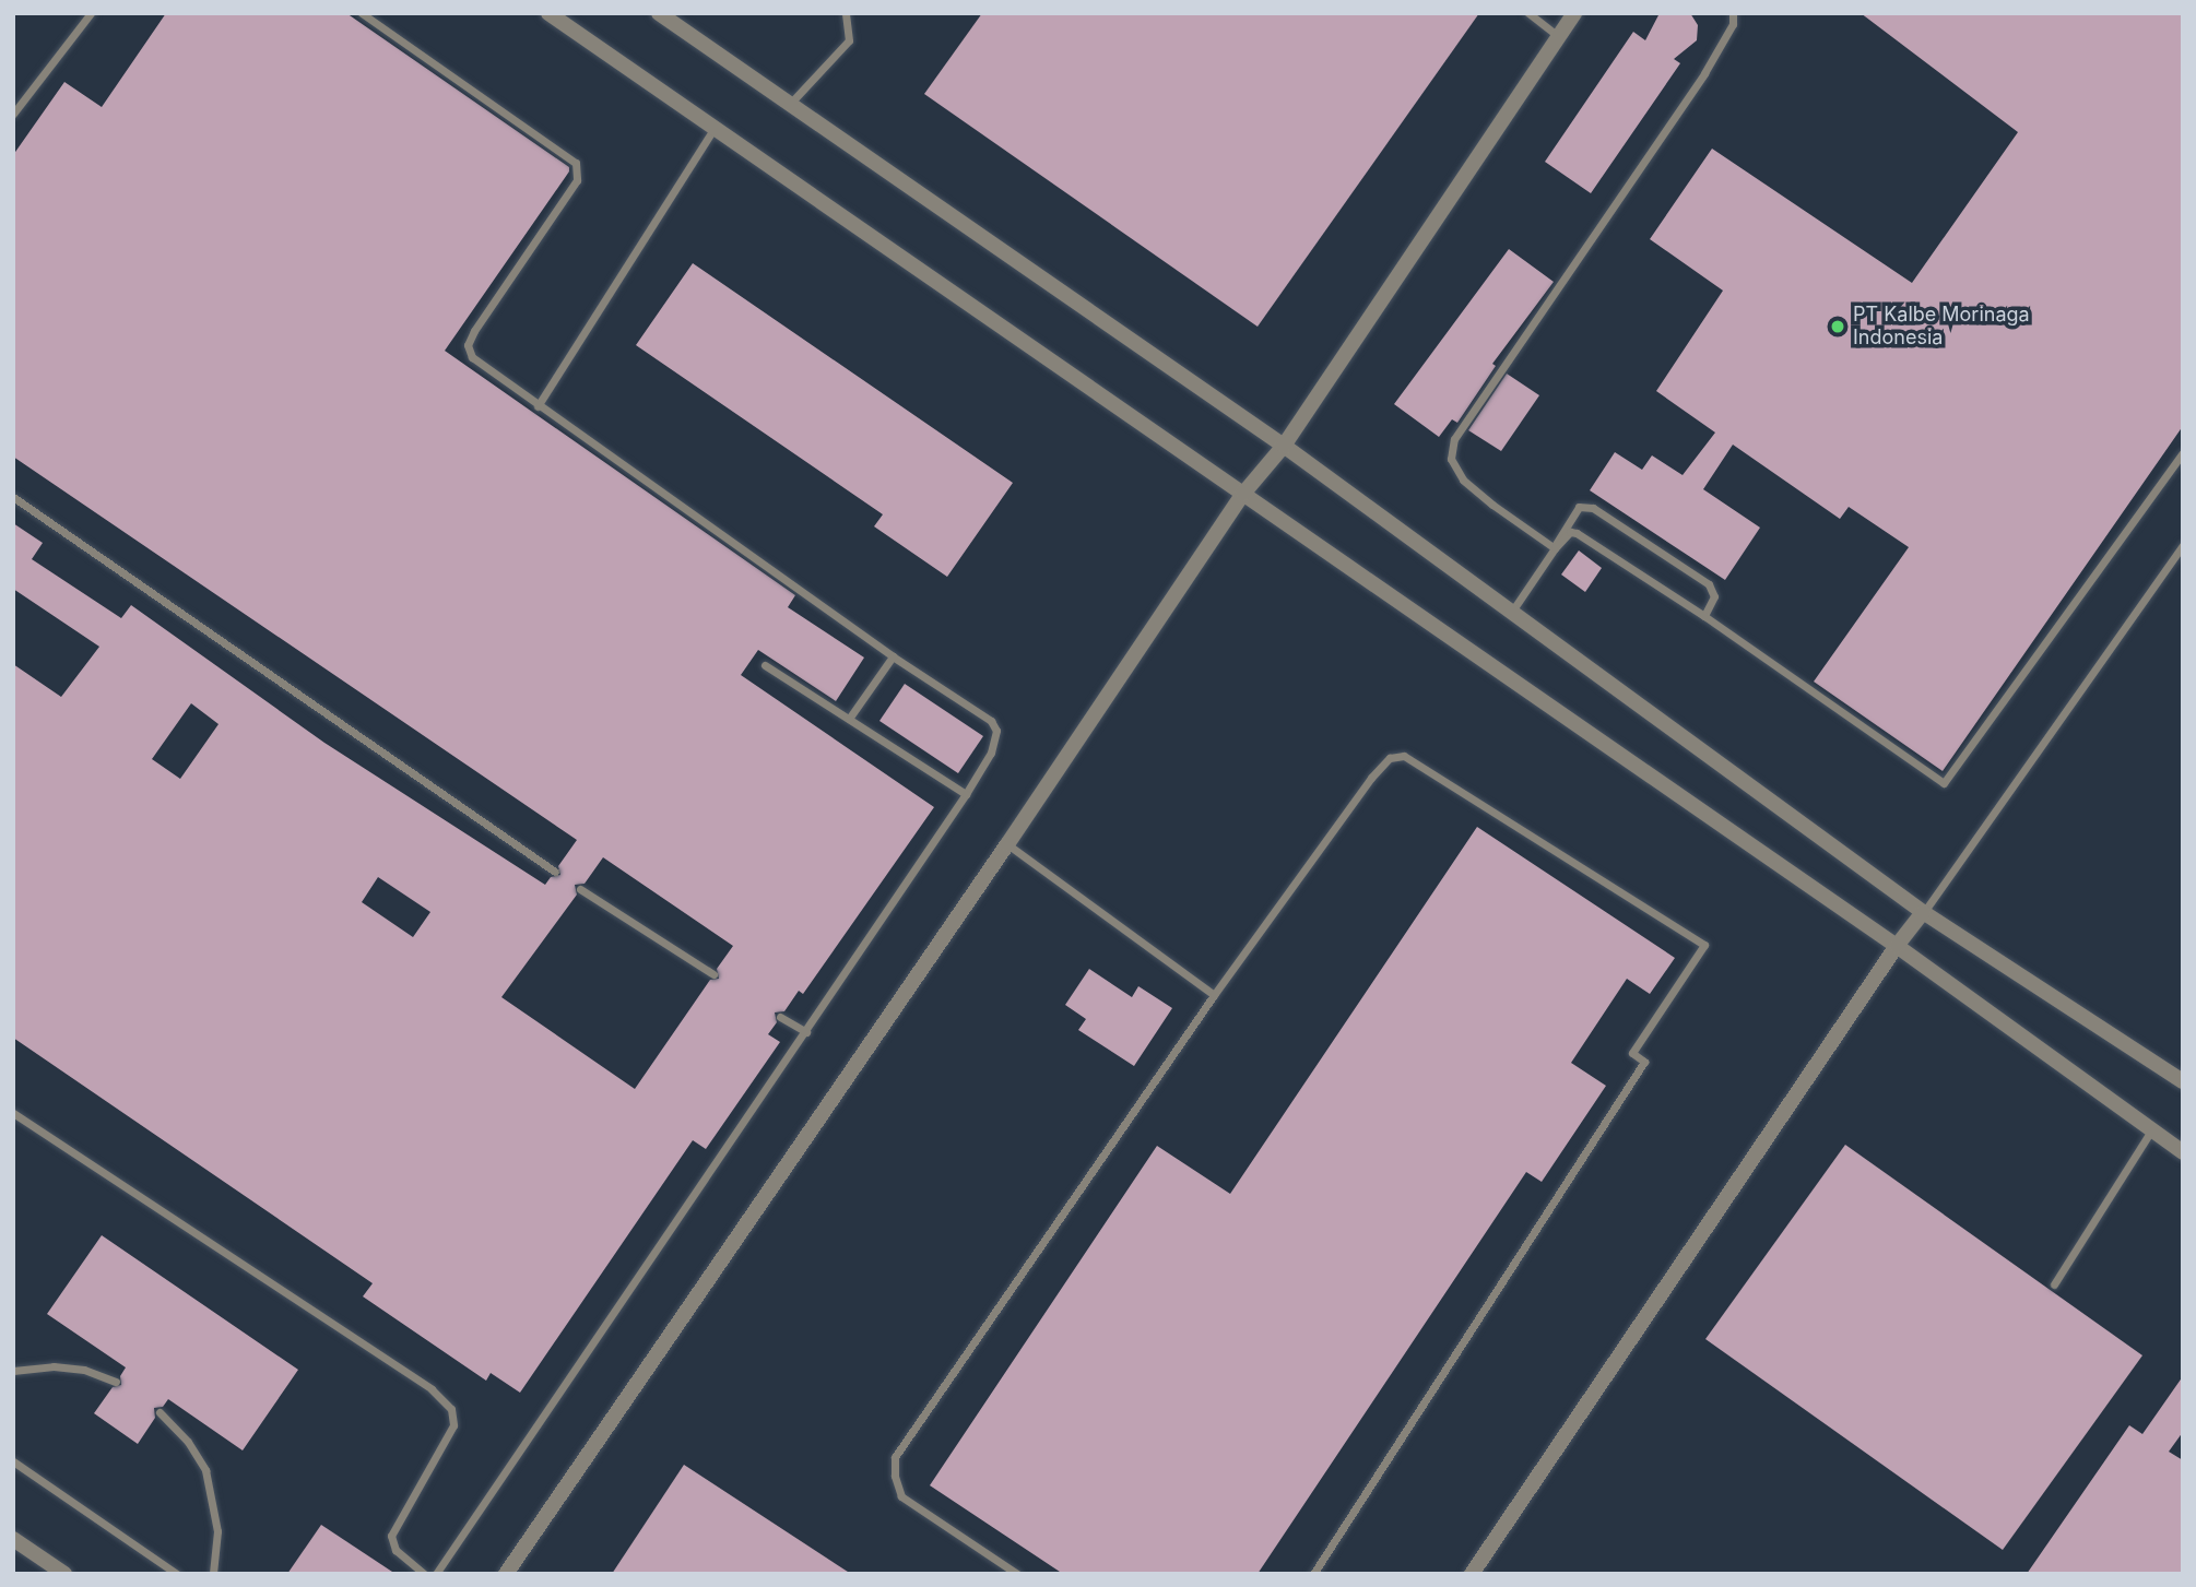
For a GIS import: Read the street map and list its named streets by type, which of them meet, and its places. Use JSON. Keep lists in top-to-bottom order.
{
  "places": ["PT Kalbe Morinaga Indonesia"]
}
